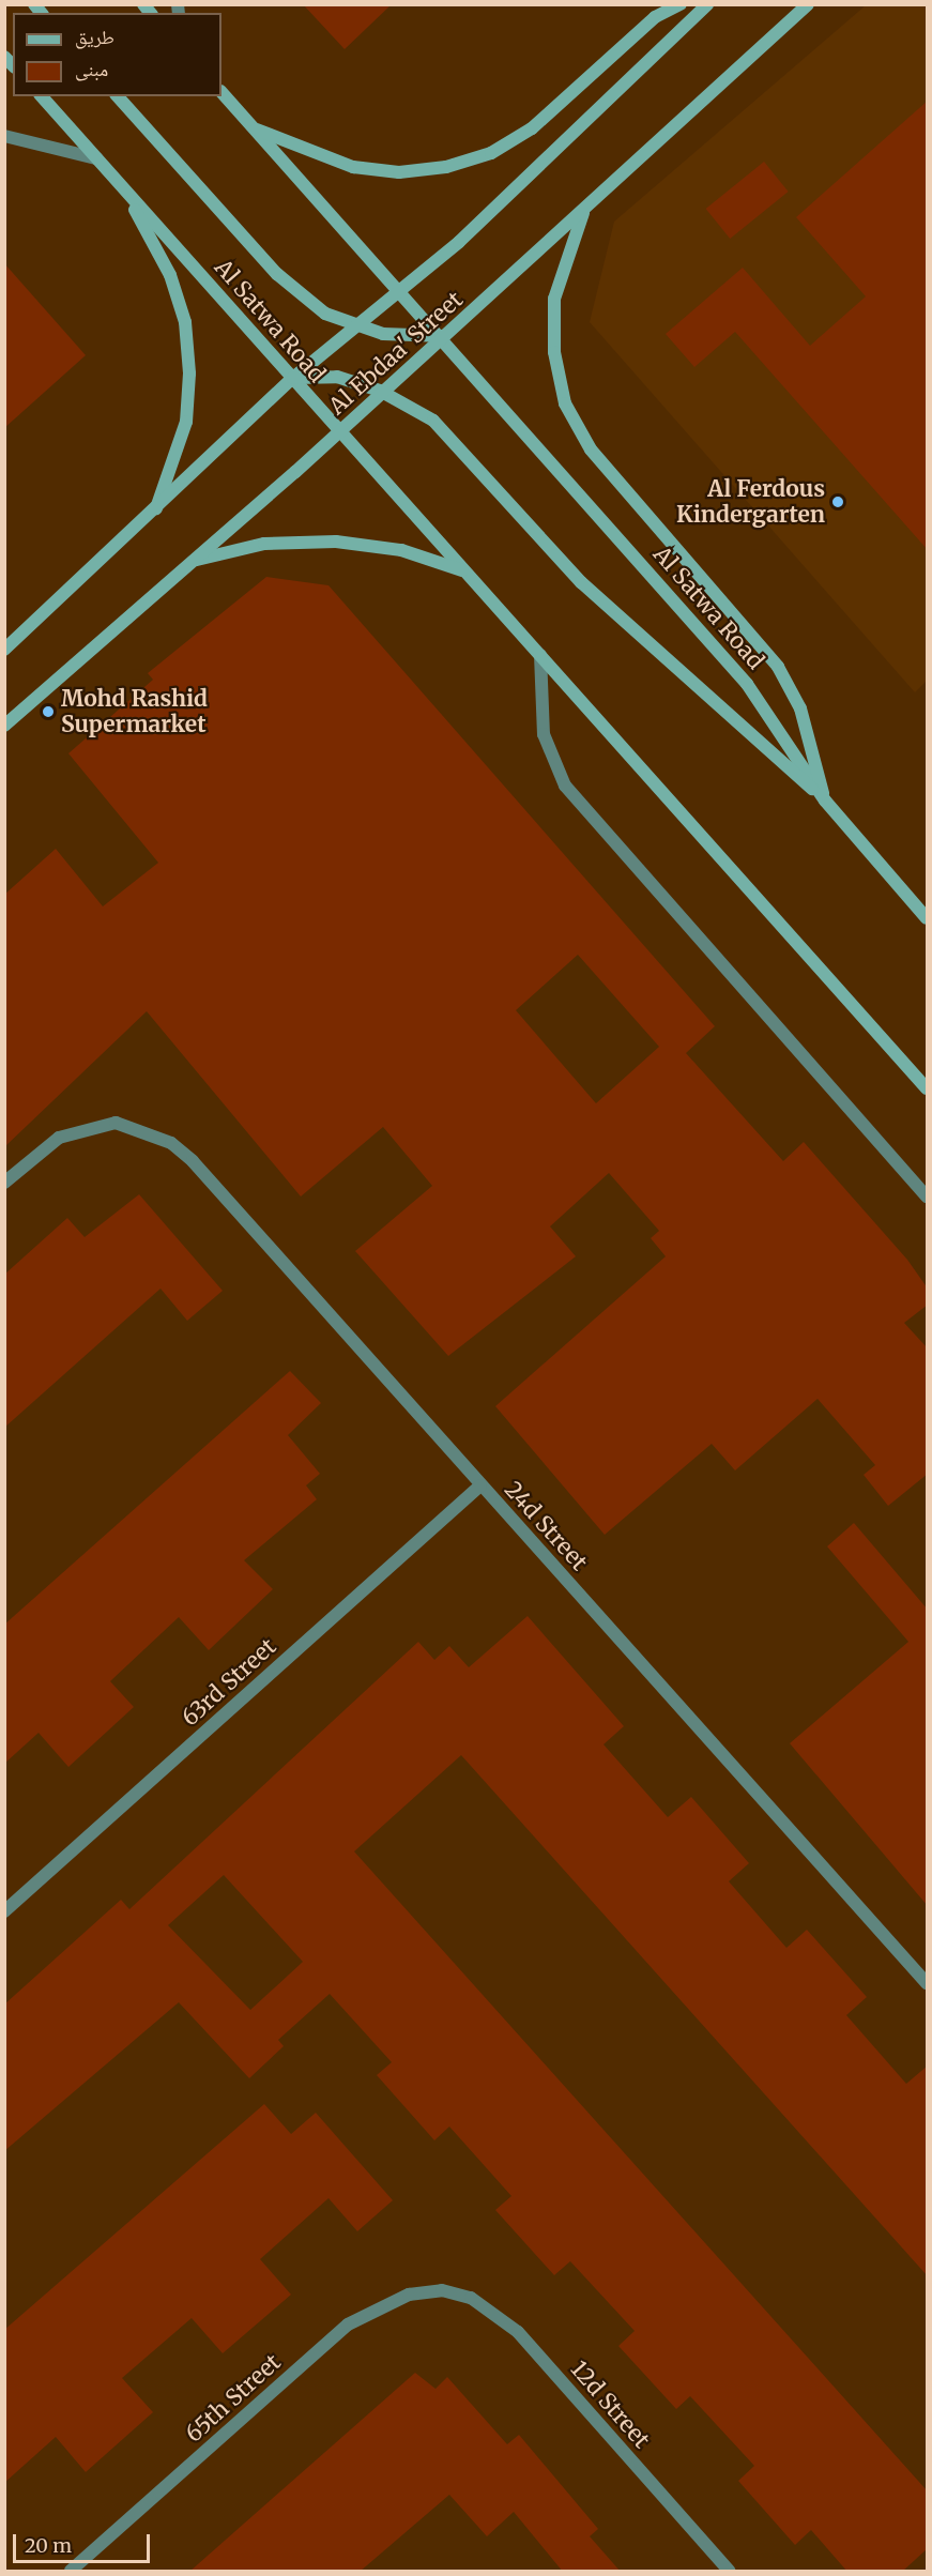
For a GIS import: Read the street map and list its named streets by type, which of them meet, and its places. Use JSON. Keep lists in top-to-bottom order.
{
  "streets": {
    "main road": ["Al Satwa Road", "Al Ebdaa' Street"],
    "street": [
      "24d Street",
      "63rd Street",
      "65th Street",
      "12d Street"
    ]
  },
  "crossings": [
    ["Al Satwa Road", "Al Ebdaa' Street"],
    ["24d Street", "63rd Street"],
    ["65th Street", "12d Street"]
  ],
  "places": ["Al Ferdous Kindergarten", "Mohd Rashid Supermarket"],
  "legend": ["طريق", "مبنى"],
  "scale_bar": "20 m"
}
